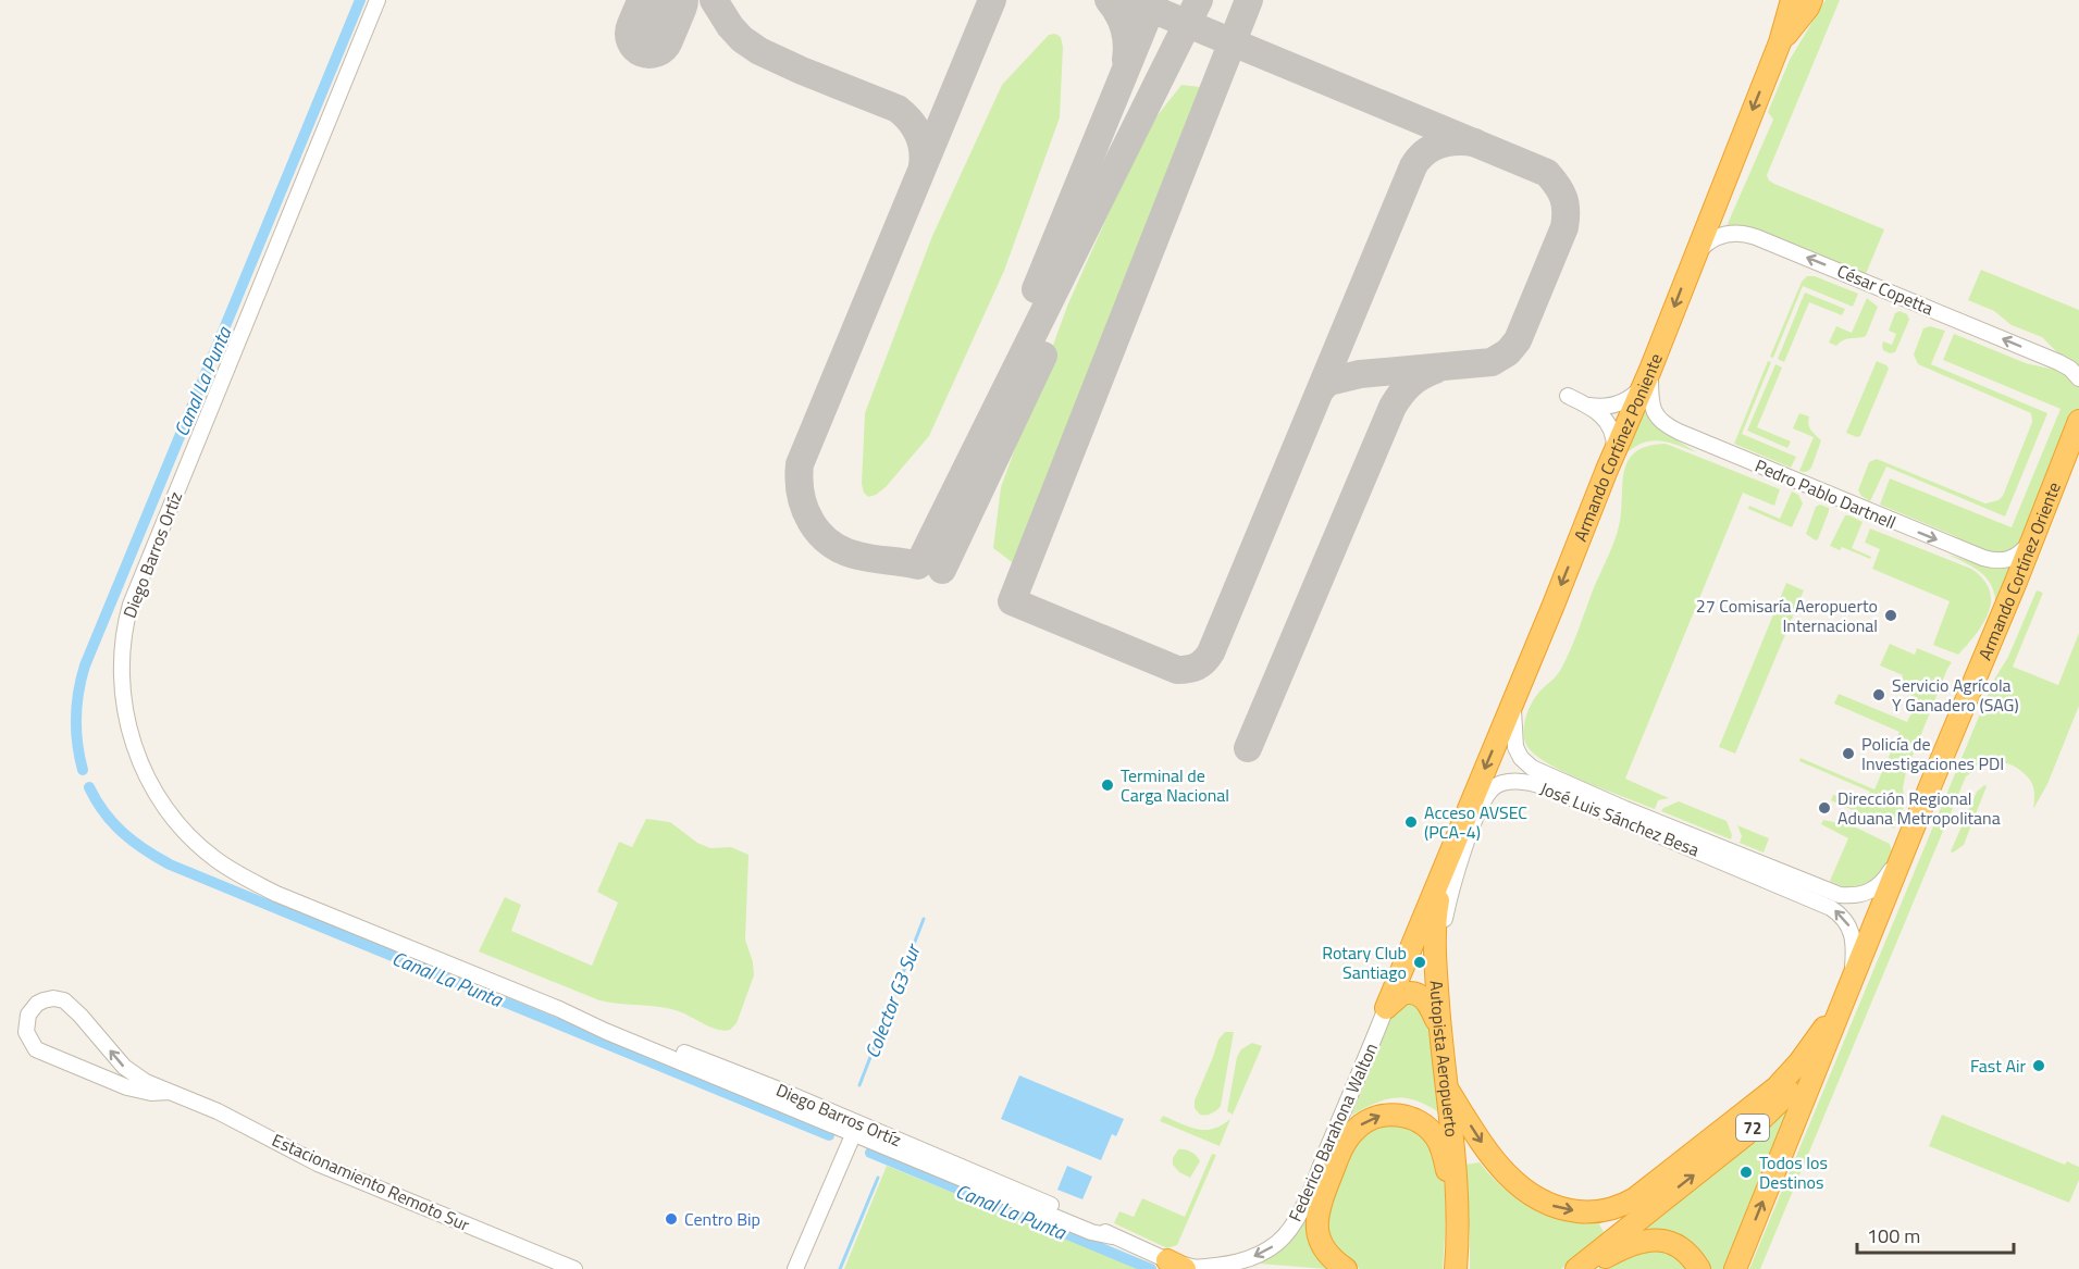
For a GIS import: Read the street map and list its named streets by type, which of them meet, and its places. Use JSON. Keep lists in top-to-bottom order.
{
  "streets": {
    "highway": [
      "Armando Cortínez Poniente",
      "Armando Cortínez Oriente",
      "Autopista Aeropuerto",
      "72"
    ],
    "street": [
      "César Copetta",
      "Pedro Pablo Dartnell",
      "Diego Barros Ortíz",
      "José Luis Sánchez Besa",
      "Federico Barahona Walton",
      "Estacionamiento Remoto Sur"
    ]
  },
  "crossings": [
    ["César Copetta", "Armando Cortínez Poniente"],
    ["Armando Cortínez Poniente", "Pedro Pablo Dartnell"],
    ["Armando Cortínez Poniente", "José Luis Sánchez Besa"],
    ["Armando Cortínez Poniente", "Autopista Aeropuerto"],
    ["Pedro Pablo Dartnell", "Armando Cortínez Oriente"],
    ["Diego Barros Ortíz", "Federico Barahona Walton"],
    ["Armando Cortínez Oriente", "José Luis Sánchez Besa"],
    ["Armando Cortínez Oriente", "72"],
    ["José Luis Sánchez Besa", "Autopista Aeropuerto"]
  ],
  "one_way": [
    "César Copetta",
    "Armando Cortínez Poniente",
    "Pedro Pablo Dartnell",
    "Federico Barahona Walton"
  ],
  "water": ["Canal La Punta", "Colector G3 Sur"],
  "places": [
    "27 Comisaría Aeropuerto Internacional",
    "Servicio Agrícola Y Ganadero (SAG)",
    "Policía de Investigaciones PDI",
    "Terminal de Carga Nacional",
    "Dirección Regional Aduana Metropolitana",
    "Acceso AVSEC (PCA-4)",
    "Rotary Club Santiago",
    "Fast Air",
    "Todos los Destinos",
    "Centro Bip"
  ],
  "scale_bar": "100 m"
}
